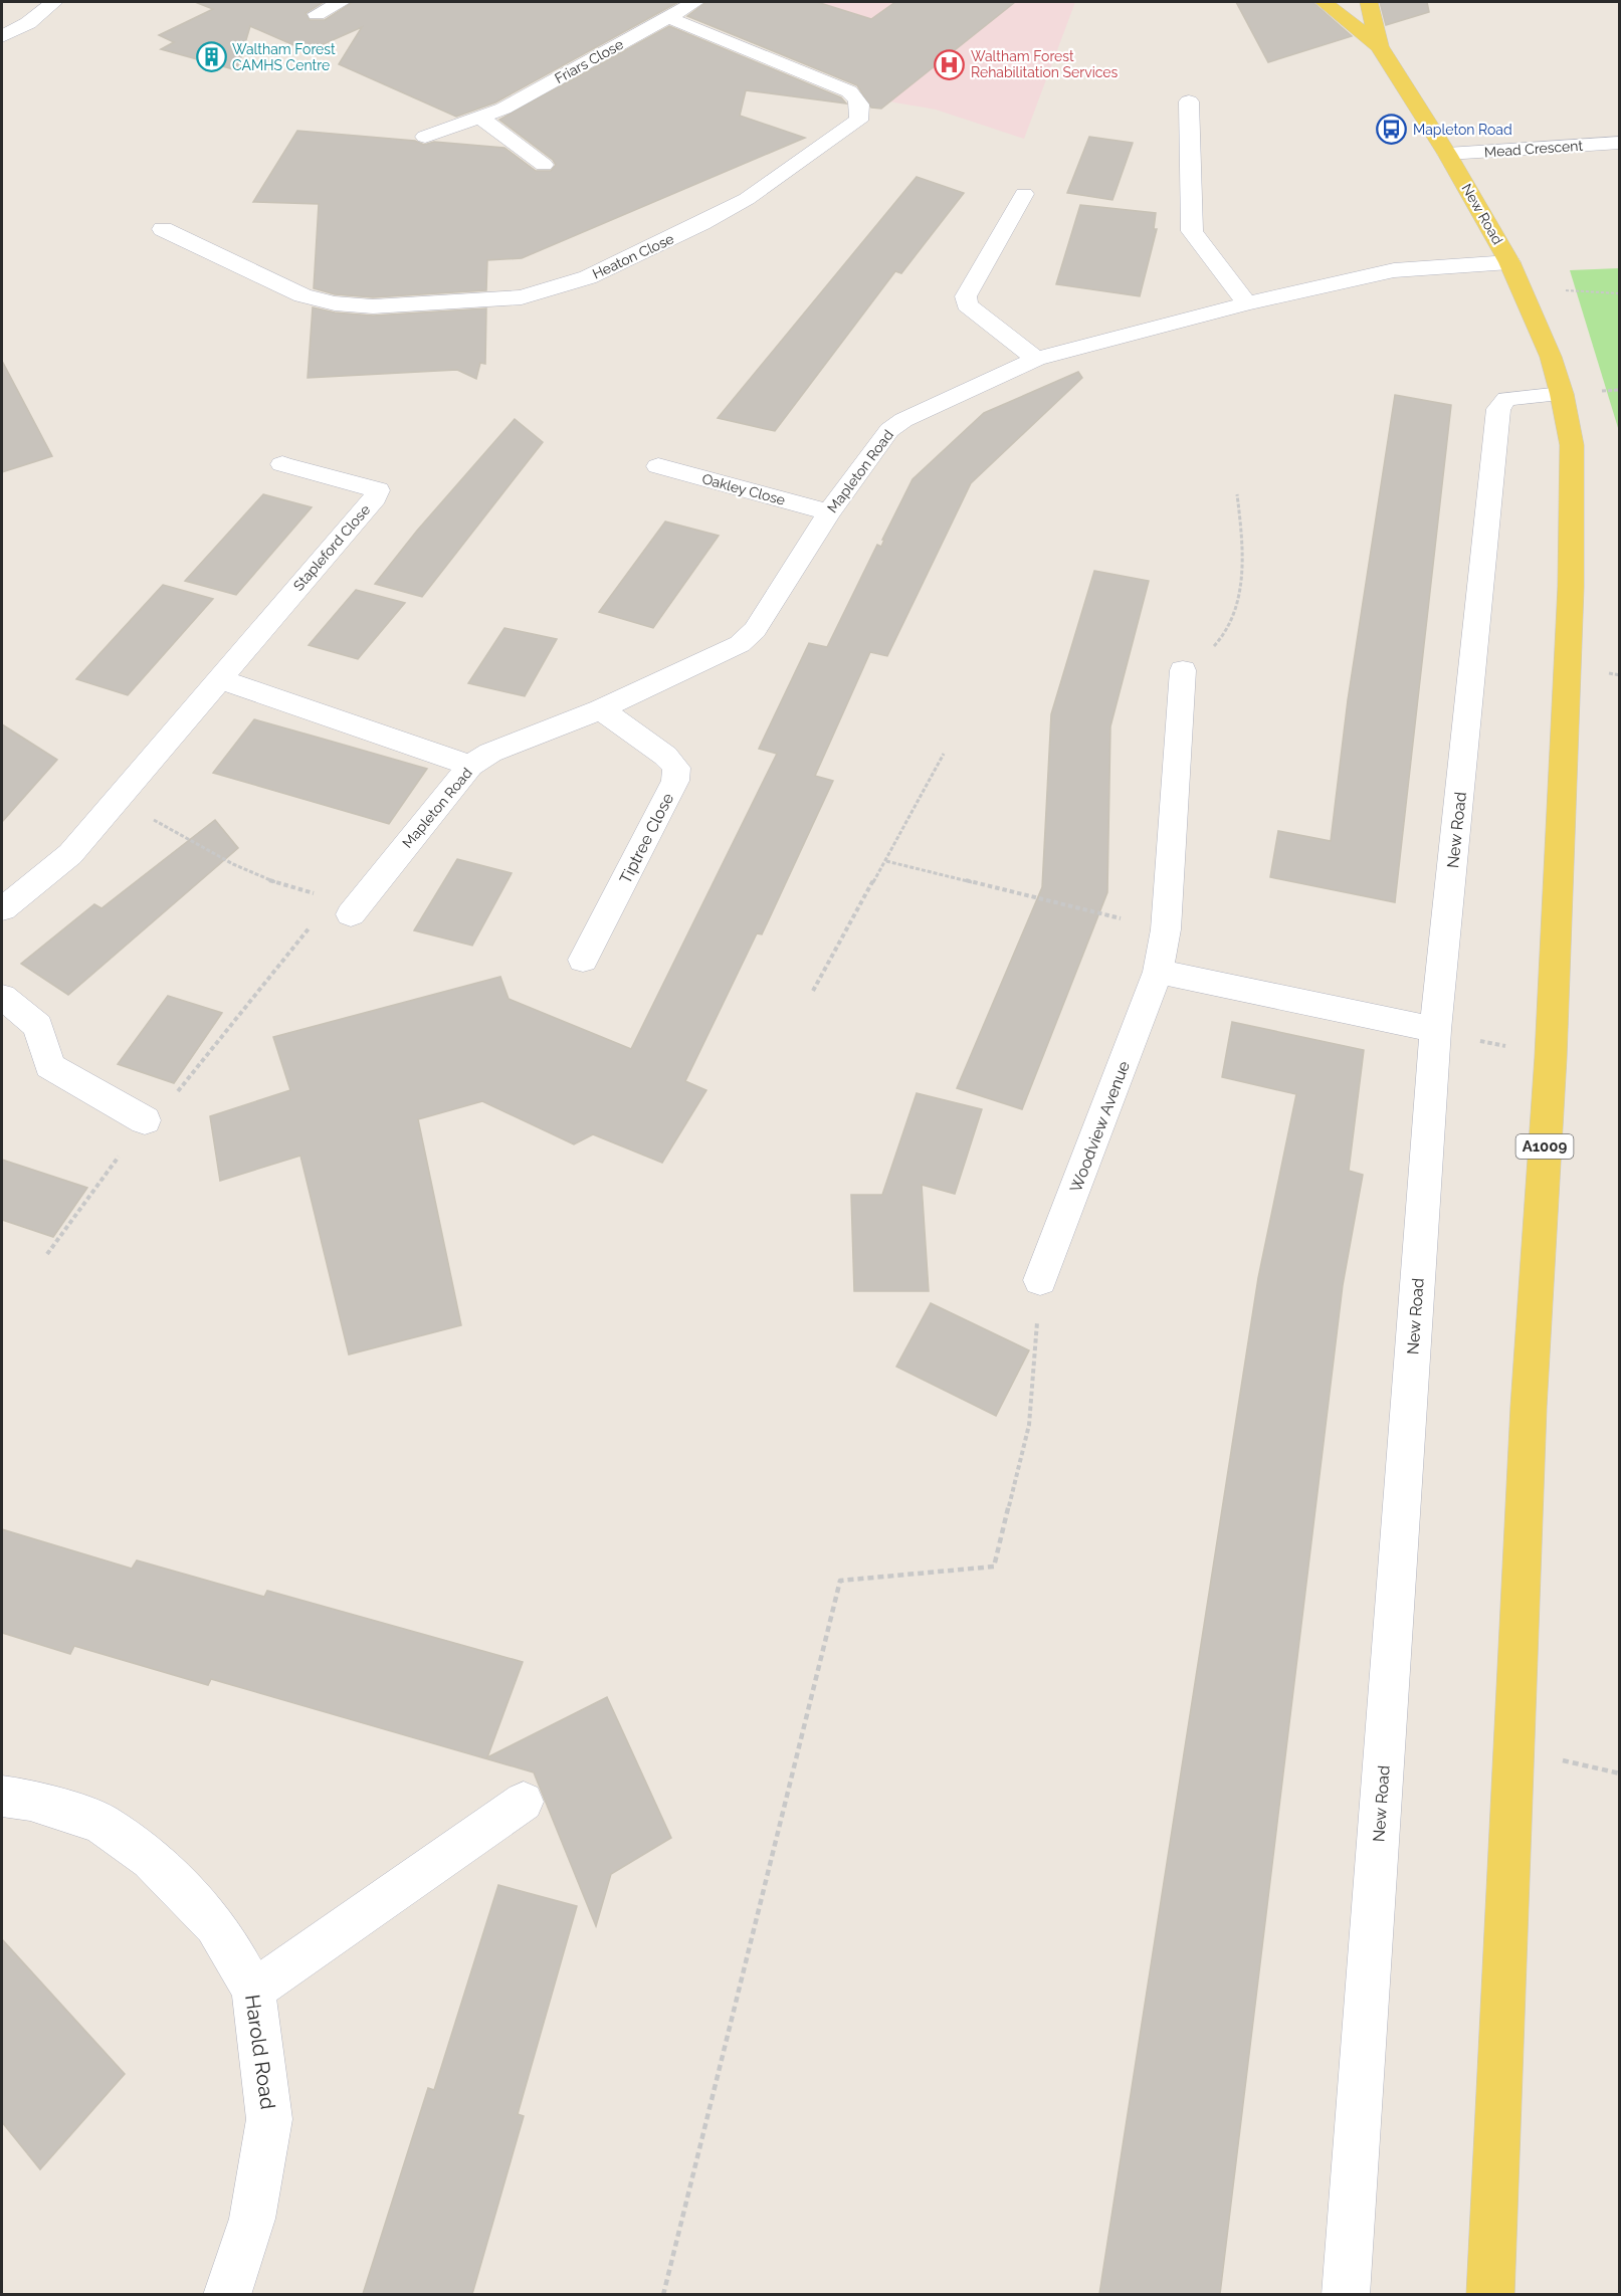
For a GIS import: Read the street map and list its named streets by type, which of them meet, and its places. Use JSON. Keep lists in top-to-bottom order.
{
  "streets": {
    "main road": ["New Road", "A1009"],
    "street": [
      "Friars Close",
      "Mead Crescent",
      "Heaton Close",
      "Mapleton Road",
      "Oakley Close",
      "Stapleford Close",
      "Tiptree Close",
      "Woodview Avenue",
      "Harold Road"
    ]
  },
  "crossings": [
    ["Friars Close", "Heaton Close"],
    ["Mead Crescent", "New Road"],
    ["New Road", "Mapleton Road"],
    ["Mapleton Road", "Oakley Close"],
    ["Mapleton Road", "Tiptree Close"]
  ],
  "places": {
    "building": ["Waltham Forest CAMHS Centre"],
    "hospital": ["Waltham Forest Rehabilitation Services"],
    "bus stop": ["Mapleton Road"]
  }
}
